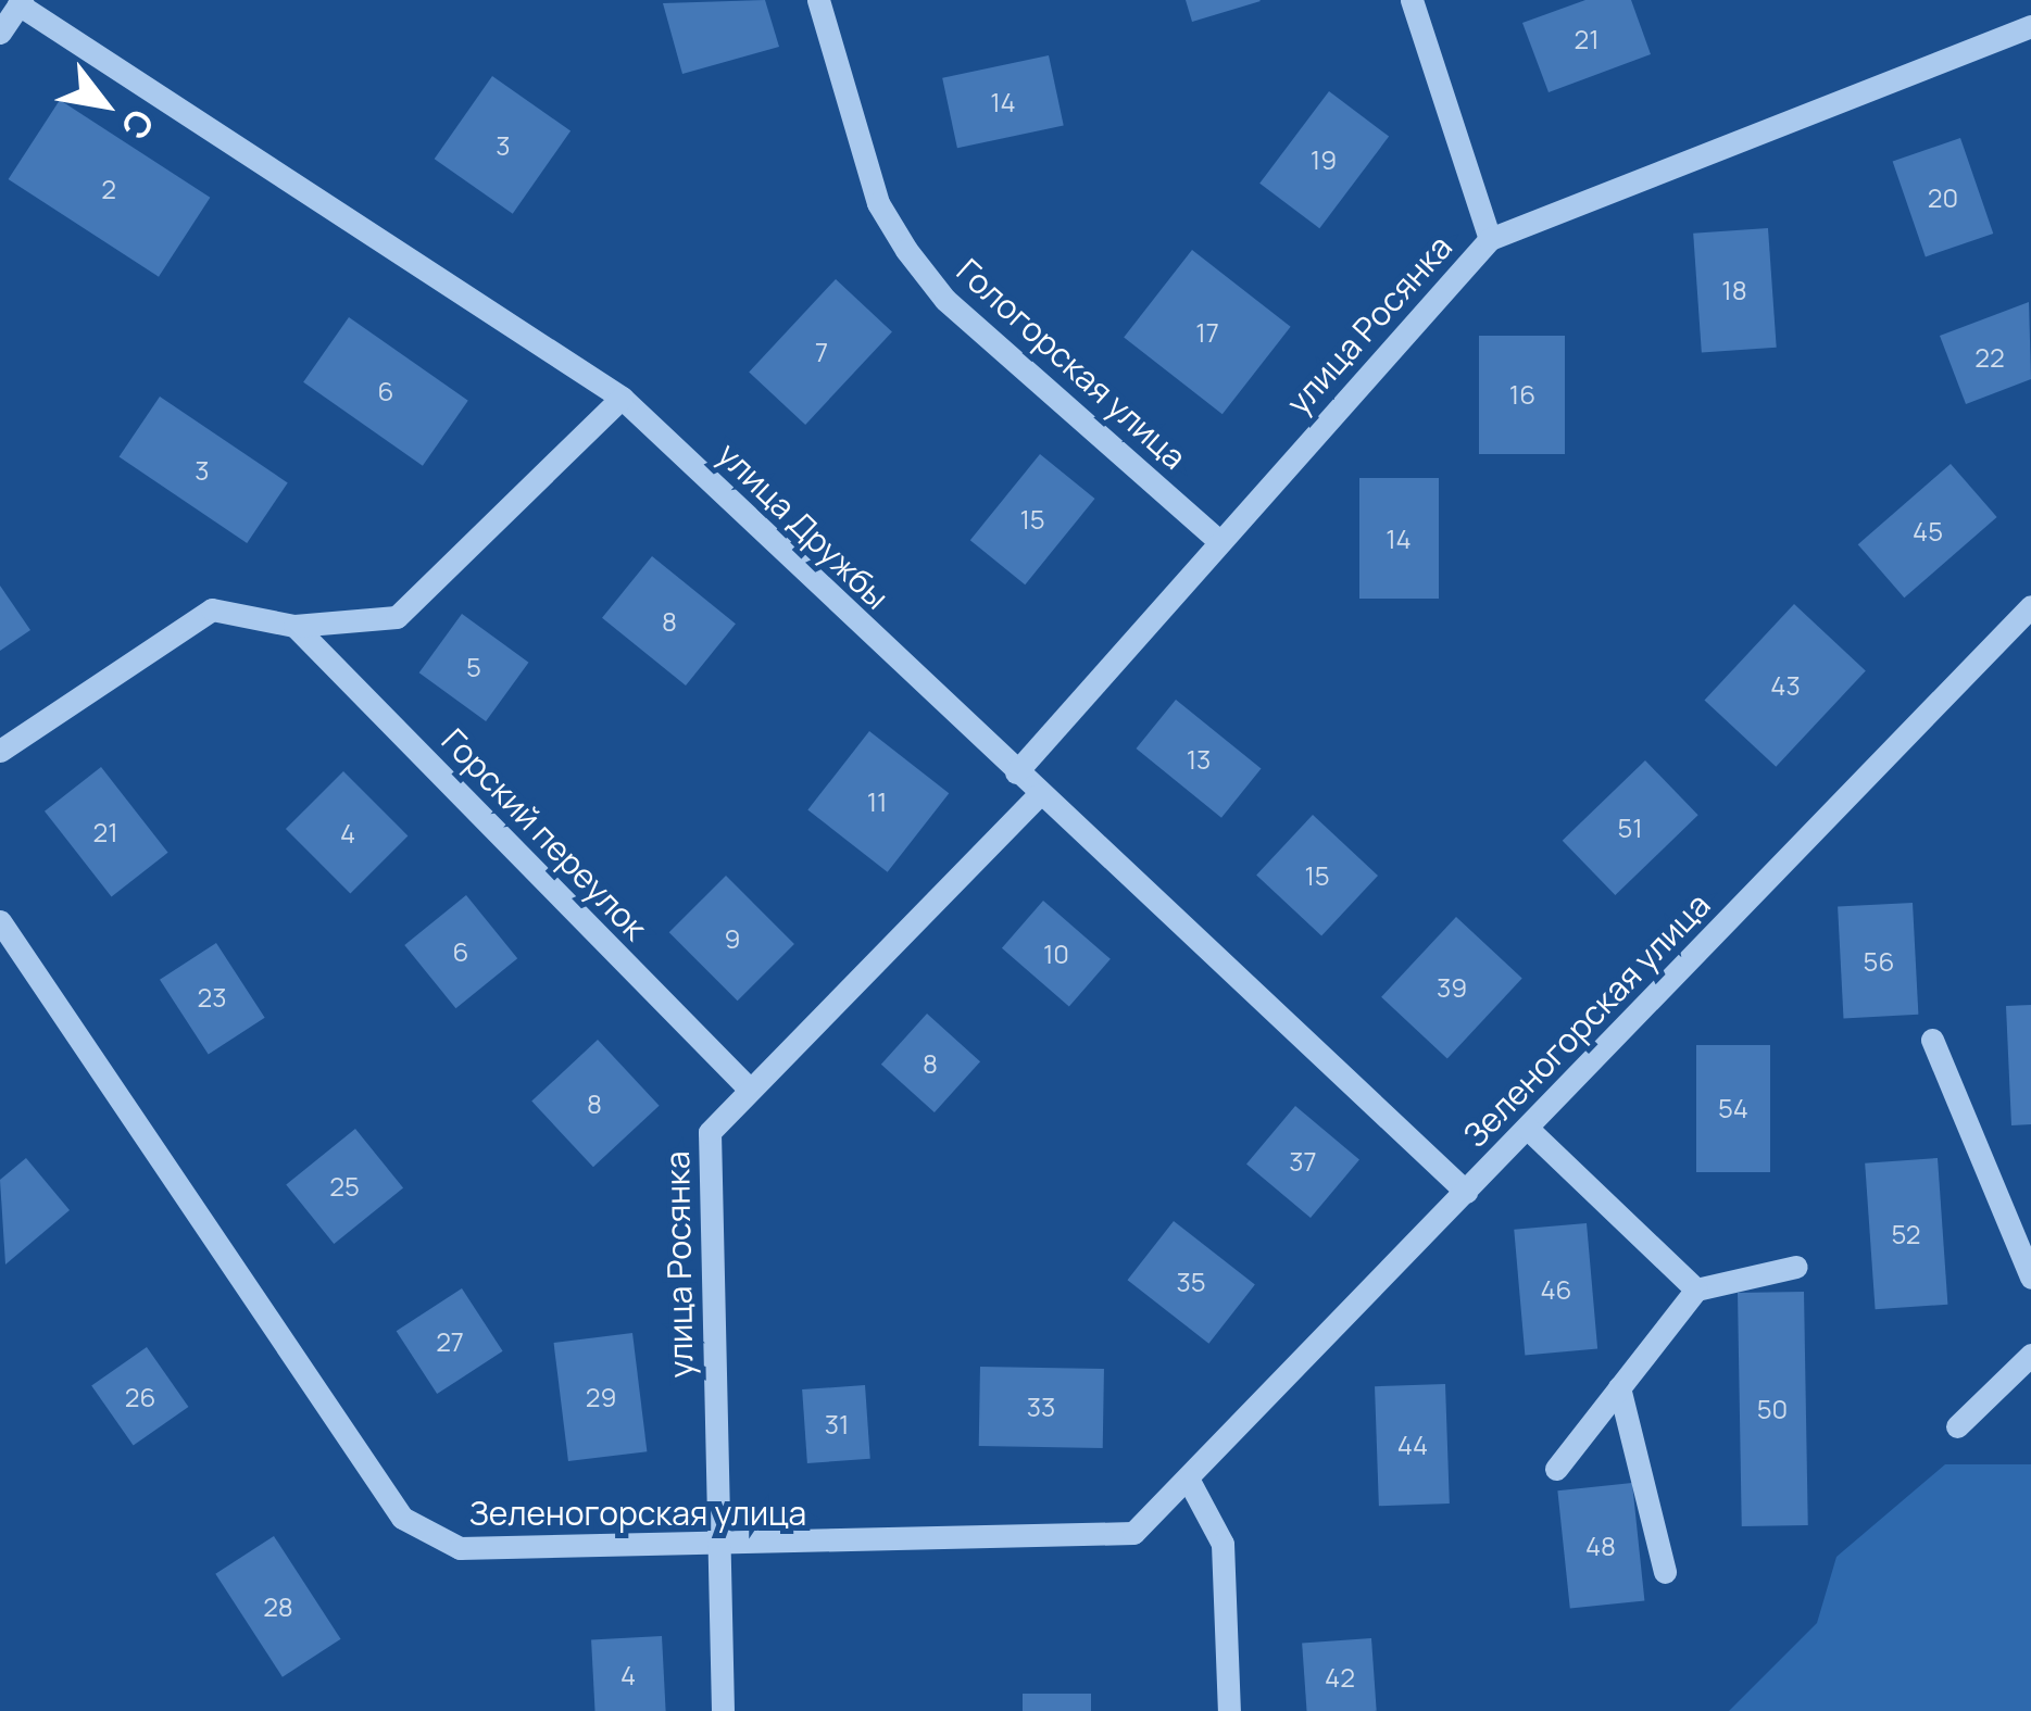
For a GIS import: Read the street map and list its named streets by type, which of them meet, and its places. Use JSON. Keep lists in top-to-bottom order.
{
  "streets": {
    "street": [
      "улица Росянка",
      "Гологорская улица",
      "улица Дружбы",
      "Горский переулок",
      "Зеленогорская улица"
    ]
  },
  "crossings": [
    ["улица Росянка", "Гологорская улица"],
    ["улица Росянка", "улица Дружбы"],
    ["улица Росянка", "Горский переулок"],
    ["улица Росянка", "Зеленогорская улица"],
    ["улица Дружбы", "Зеленогорская улица"]
  ],
  "house_numbers": [
    "21",
    "14",
    "3",
    "19",
    "2",
    "20",
    "18",
    "17",
    "7",
    "22",
    "6",
    "16",
    "3",
    "15",
    "45",
    "14",
    "8",
    "5",
    "43",
    "13",
    "11",
    "51",
    "21",
    "4",
    "15",
    "9",
    "6",
    "10",
    "56",
    "39",
    "23",
    "8",
    "8",
    "54",
    "37",
    "25",
    "52",
    "35",
    "46",
    "27",
    "26",
    "29",
    "33",
    "50",
    "31",
    "44",
    "48",
    "28",
    "4",
    "42"
  ],
  "north": "bottom right"
}
